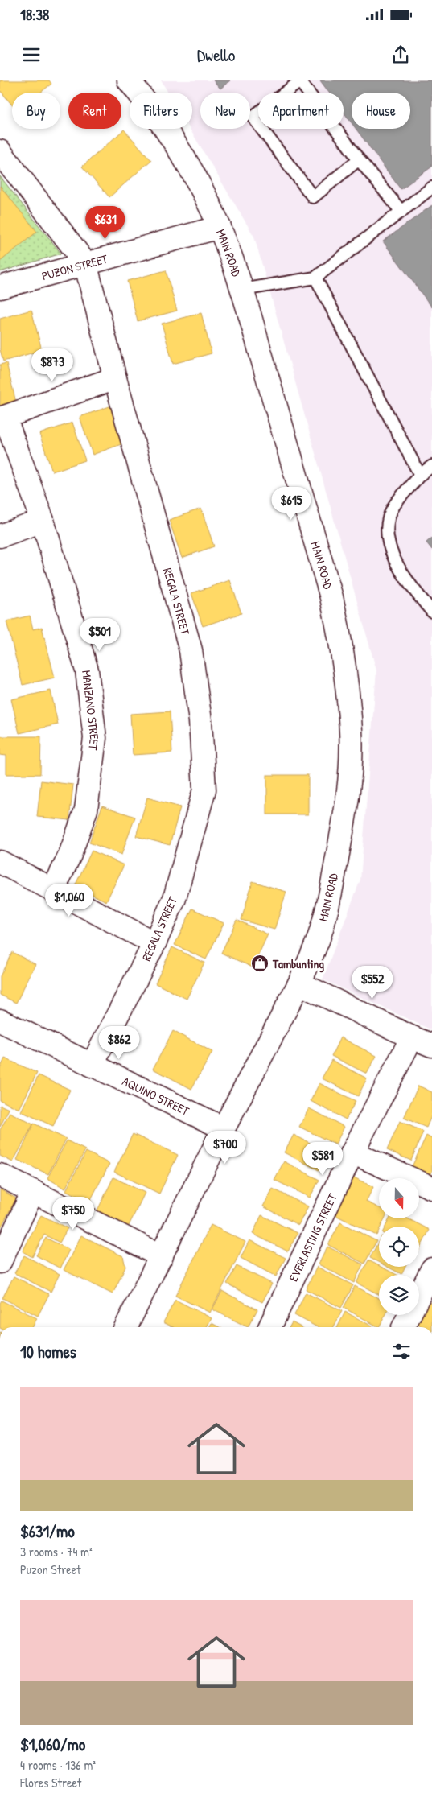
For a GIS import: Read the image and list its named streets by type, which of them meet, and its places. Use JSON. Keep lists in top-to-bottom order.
{
  "streets": {
    "street": [
      "MAIN ROAD",
      "PUZON STREET",
      "REGALA STREET",
      "MANZANO STREET",
      "AQUINO STREET",
      "EVERLASTING STREET"
    ]
  },
  "crossings": [
    ["MAIN ROAD", "PUZON STREET"],
    ["MAIN ROAD", "AQUINO STREET"],
    ["PUZON STREET", "REGALA STREET"],
    ["REGALA STREET", "AQUINO STREET"]
  ],
  "places": {
    "shop": ["Tambunting"]
  },
  "north": "bottom",
  "page": {
    "status": "18:38",
    "header": "Dwello",
    "chip": [
      "Buy",
      "Rent",
      "Filters",
      "New",
      "Apartment",
      "House"
    ],
    "price": [
      "$631",
      "$873",
      "$615",
      "$501",
      "$1,060",
      "$552",
      "$862",
      "$700",
      "$581",
      "$750"
    ],
    "heading": "10 homes",
    "list": [
      {
        "name": "$631/mo",
        "note": "3 rooms · 74 m² · Puzon Street"
      },
      {
        "name": "$1,060/mo",
        "note": "4 rooms · 136 m² · Flores Street"
      }
    ]
  }
}
